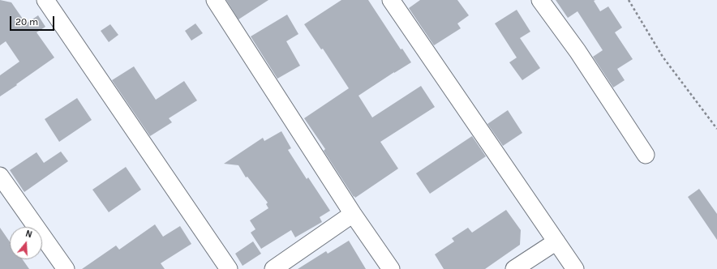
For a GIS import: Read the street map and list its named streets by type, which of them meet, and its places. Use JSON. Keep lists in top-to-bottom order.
{
  "scale_bar": "20 m",
  "north": "top"
}
